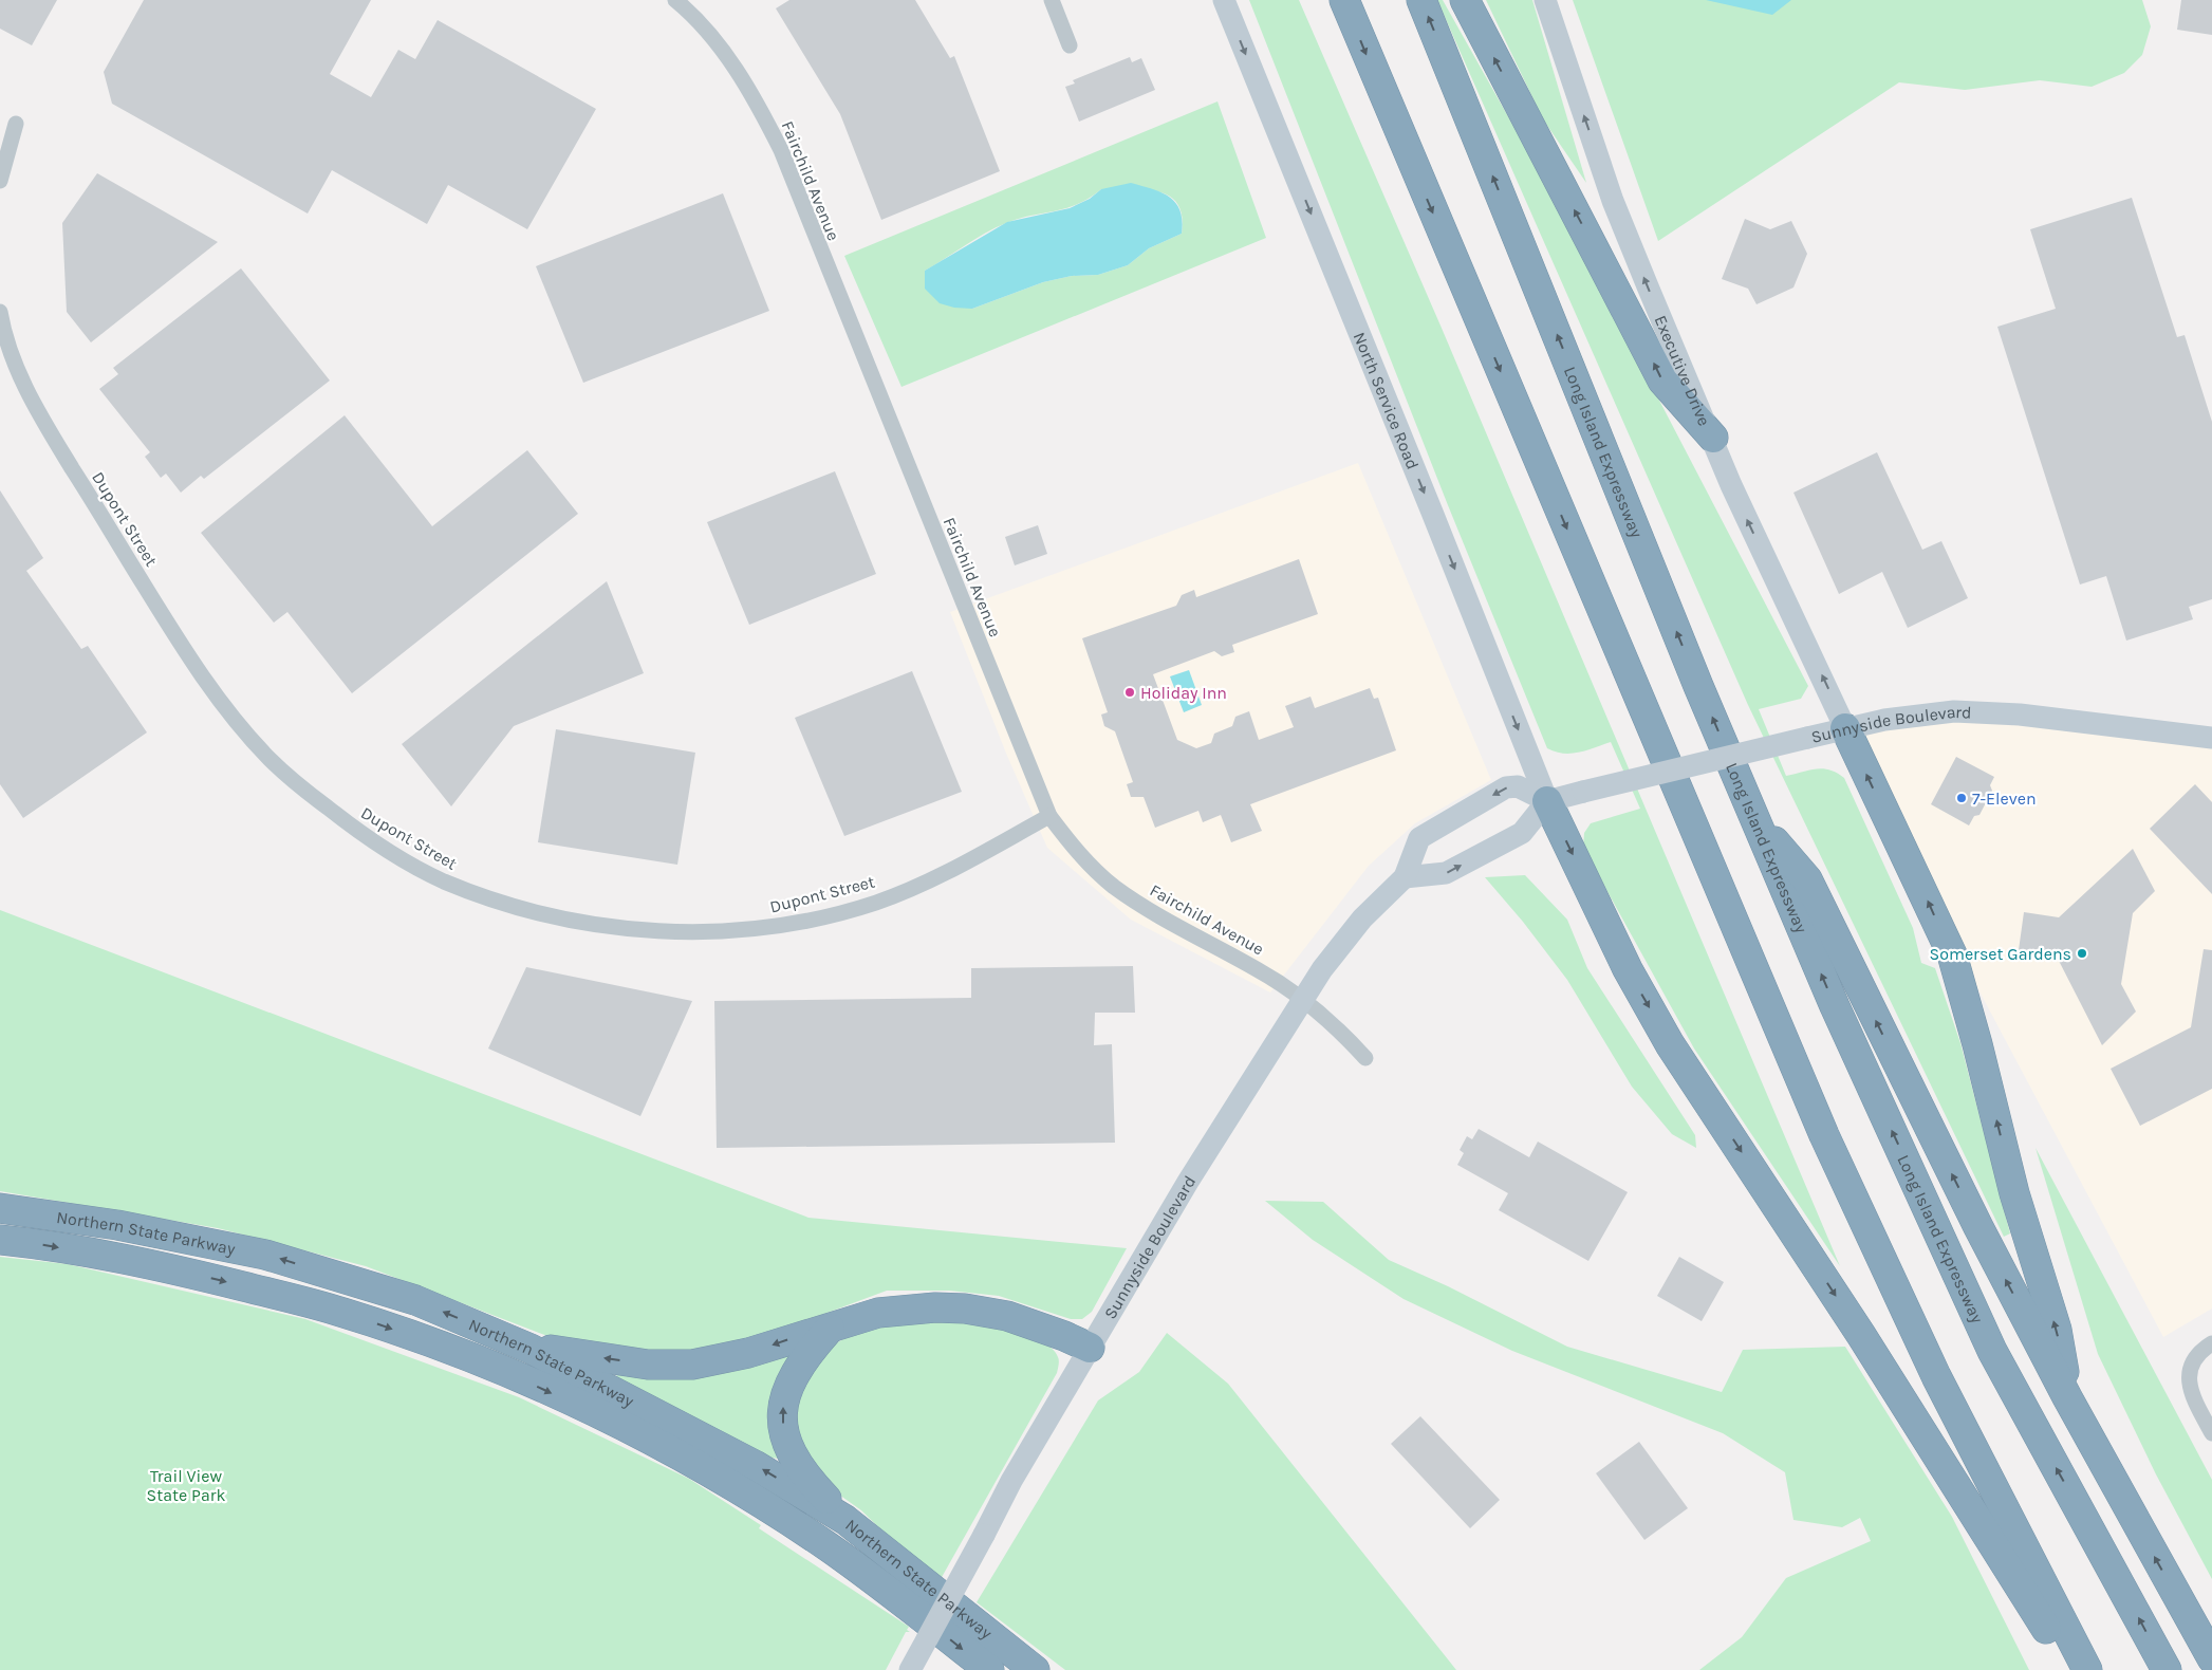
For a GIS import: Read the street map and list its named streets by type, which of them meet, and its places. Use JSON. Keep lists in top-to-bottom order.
{
  "streets": {
    "highway": ["Long Island Expressway", "Northern State Parkway"],
    "main road": ["Executive Drive", "North Service Road", "Sunnyside Boulevard"],
    "street": ["Fairchild Avenue", "Dupont Street"]
  },
  "crossings": [
    ["Fairchild Avenue", "Dupont Street"],
    ["Fairchild Avenue", "Sunnyside Boulevard"],
    ["Executive Drive", "Sunnyside Boulevard"],
    ["North Service Road", "Sunnyside Boulevard"]
  ],
  "one_way": ["Executive Drive", "North Service Road"],
  "parks": ["Trail View State Park"],
  "places": ["Holiday Inn", "7-Eleven", "Somerset Gardens"]
}
